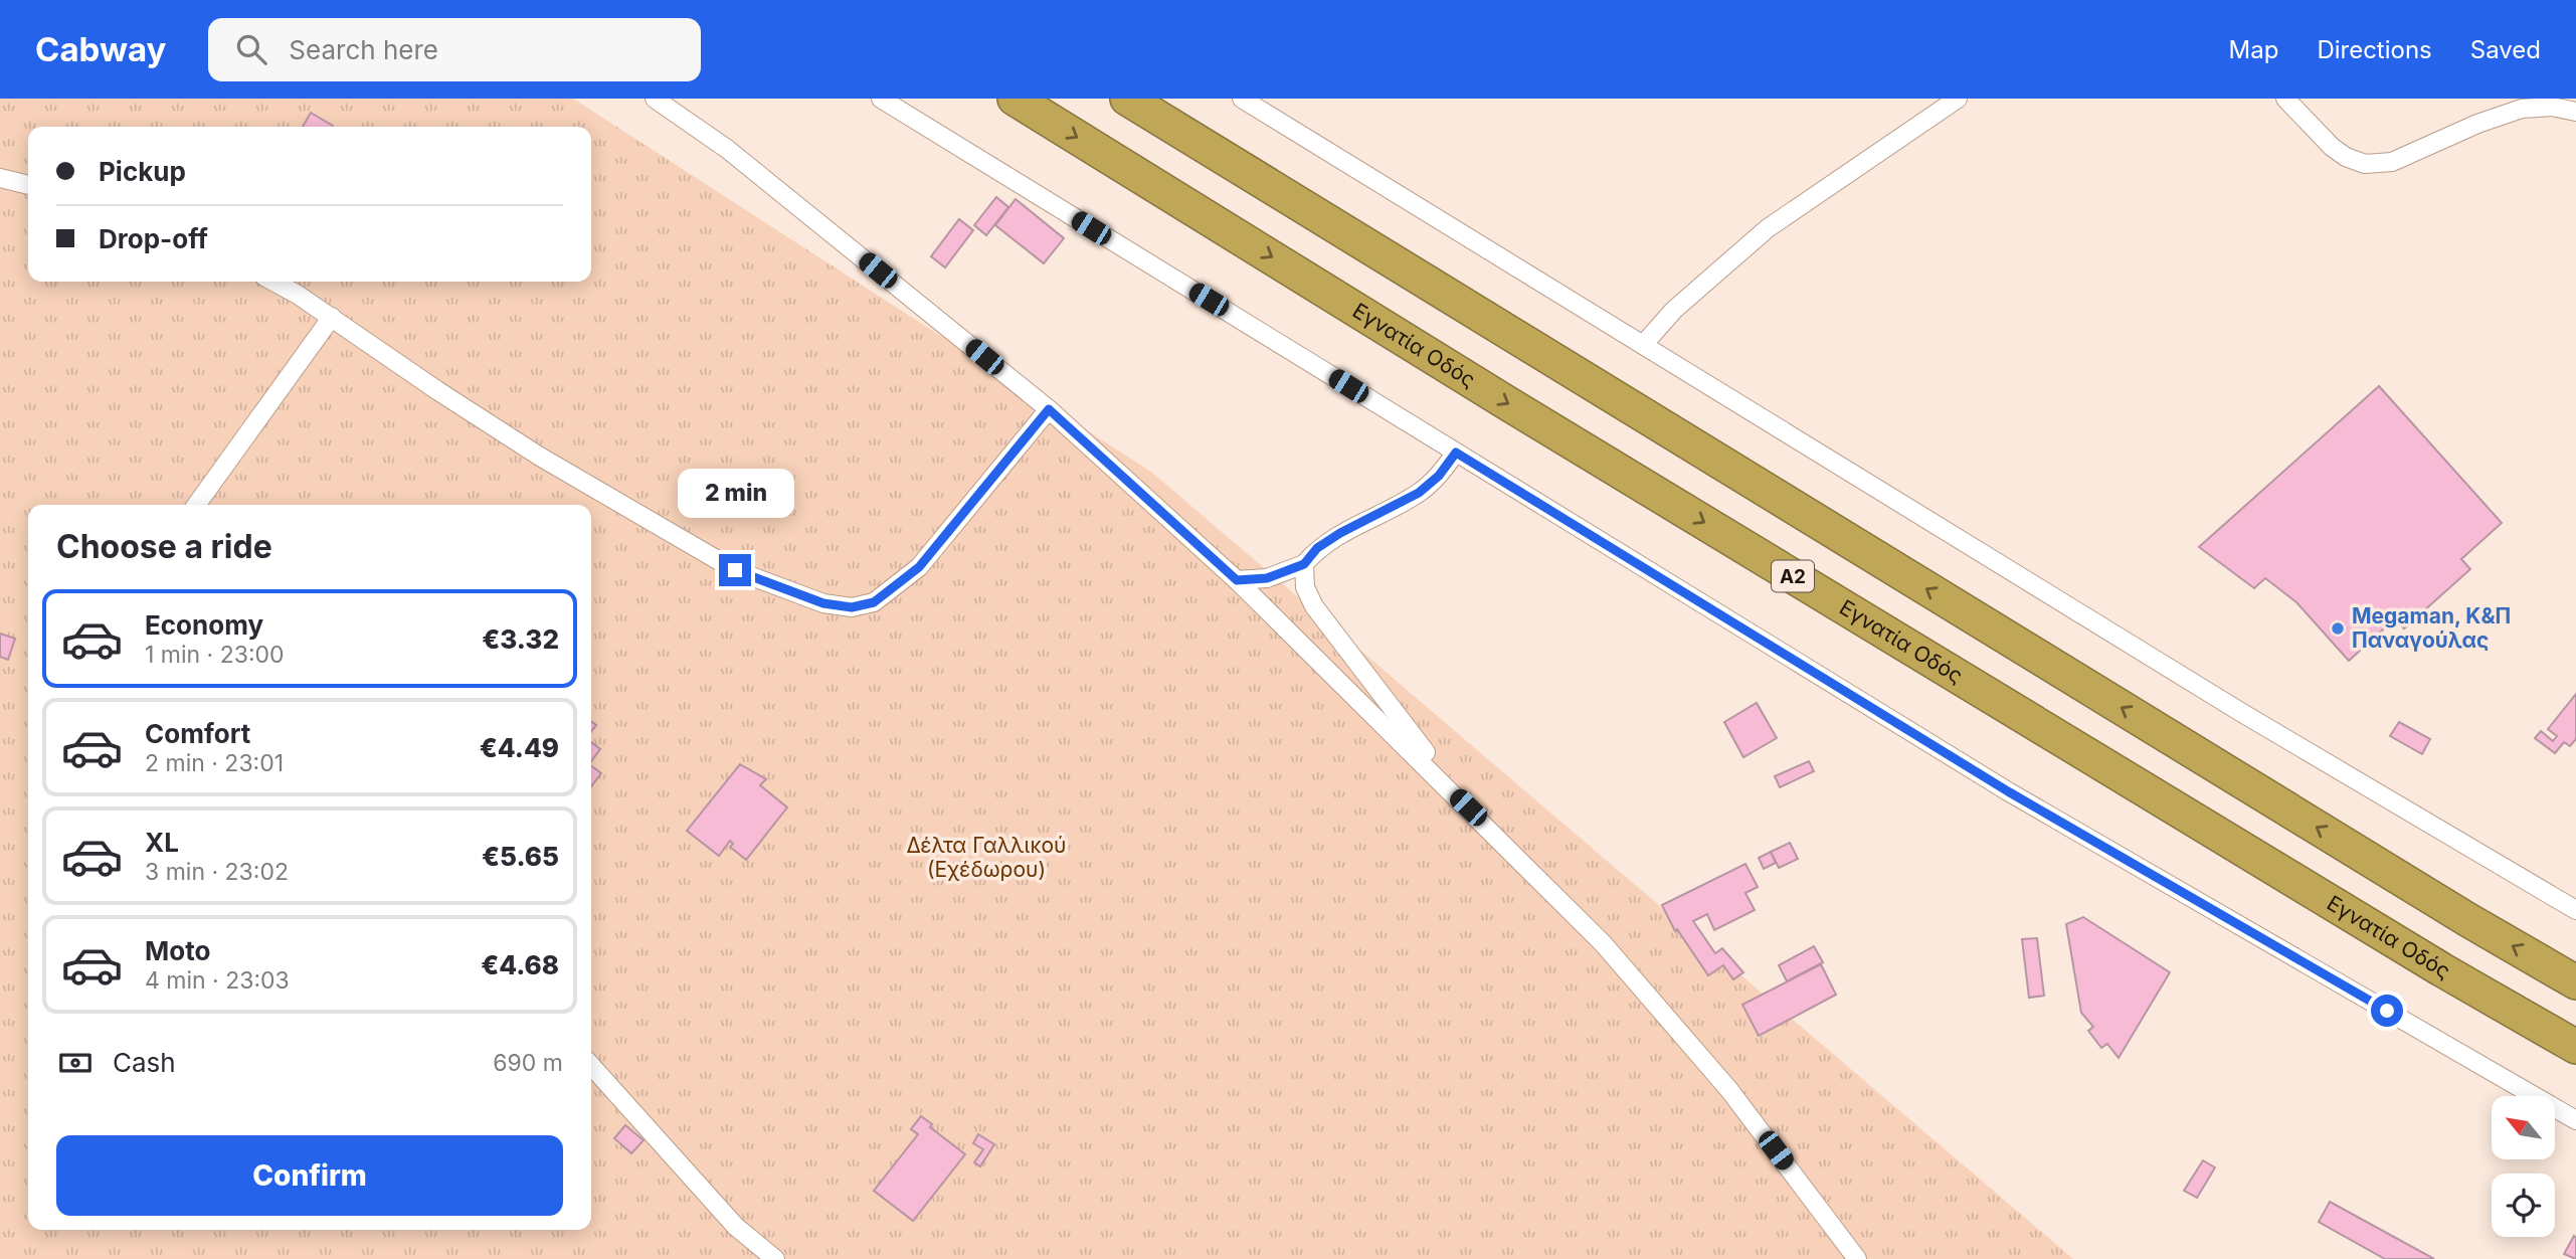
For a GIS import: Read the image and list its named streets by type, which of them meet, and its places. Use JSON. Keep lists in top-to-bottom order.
{
  "streets": {
    "highway": ["Εγνατία Οδός", "Α2"]
  },
  "parks": ["Δέλτα Γαλλικού (Εχέδωρου)"],
  "places": ["Megaman, Κ&Π Παναγούλας"],
  "north": "top left",
  "page": {
    "header": "Cabway",
    "search": "Search here",
    "nav": ["Map", "Directions", "Saved"],
    "banner": ["Pickup", "Drop-off"],
    "bubble": "2 min",
    "heading": "Choose a ride",
    "list": [
      {
        "name": "Economy",
        "note": "1 min · 23:00",
        "value": "€3.32"
      },
      {
        "name": "Comfort",
        "note": "2 min · 23:01",
        "value": "€4.49"
      },
      {
        "name": "XL",
        "note": "3 min · 23:02",
        "value": "€5.65"
      },
      {
        "name": "Moto",
        "note": "4 min · 23:03",
        "value": "€4.68"
      }
    ],
    "pay": ["Cash", "690 m"],
    "buttons": "Confirm"
  }
}
